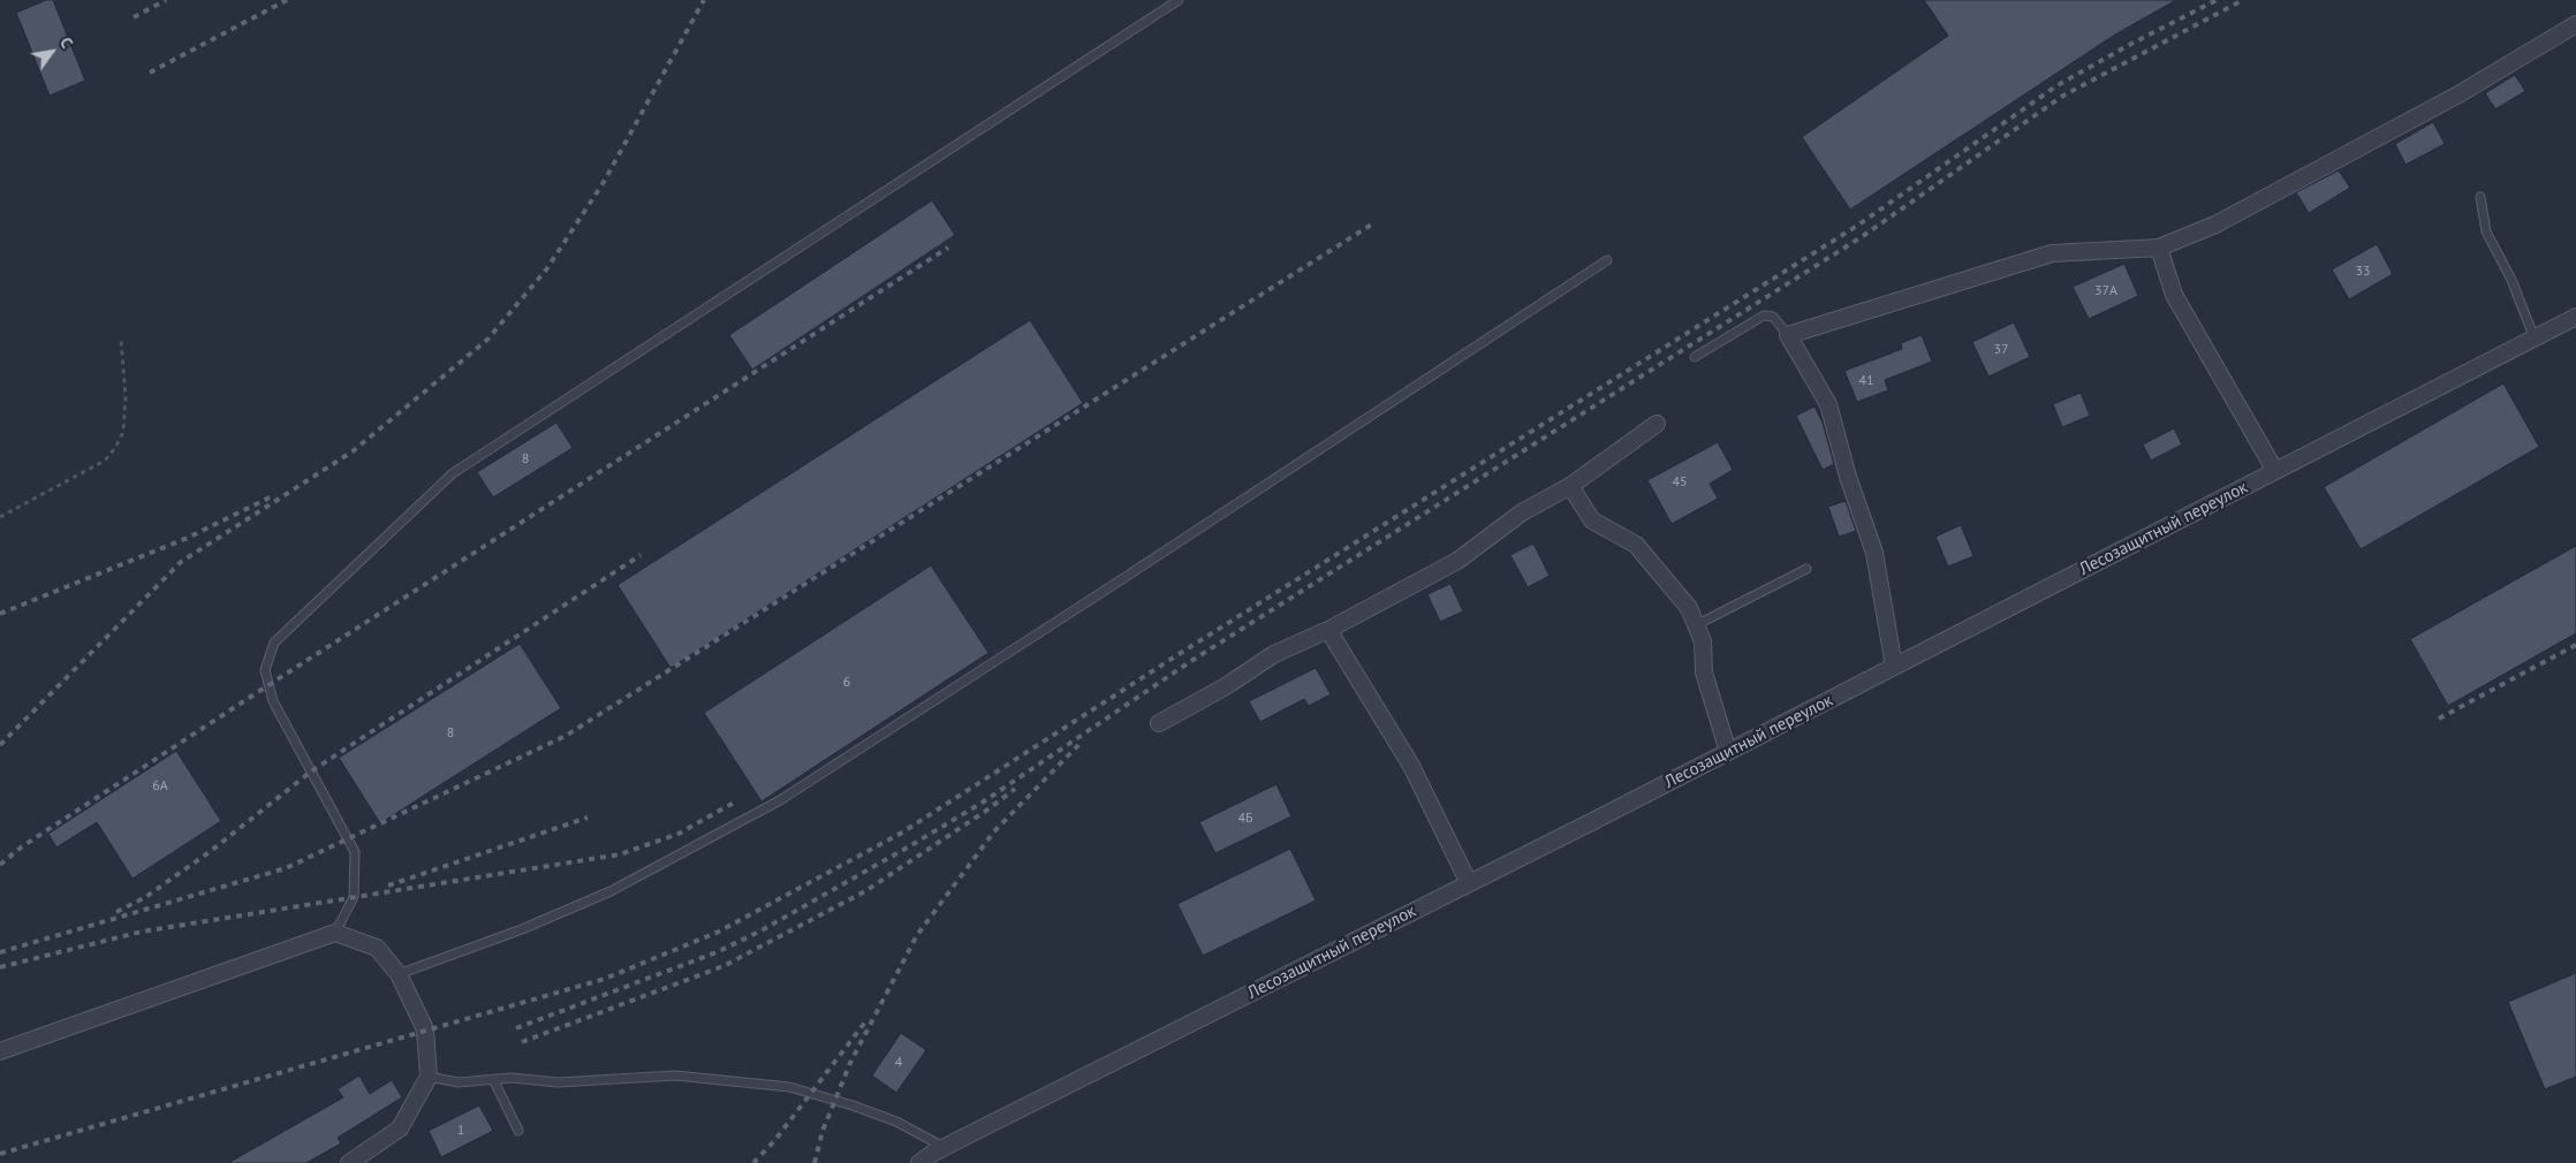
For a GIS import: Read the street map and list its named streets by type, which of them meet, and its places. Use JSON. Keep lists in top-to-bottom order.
{
  "streets": {
    "street": ["Лесозащитный переулок"]
  },
  "house_numbers": [
    "33",
    "37А",
    "37",
    "41",
    "8",
    "45",
    "6",
    "8",
    "6А",
    "4Б",
    "4",
    "1"
  ],
  "north": "top right"
}
